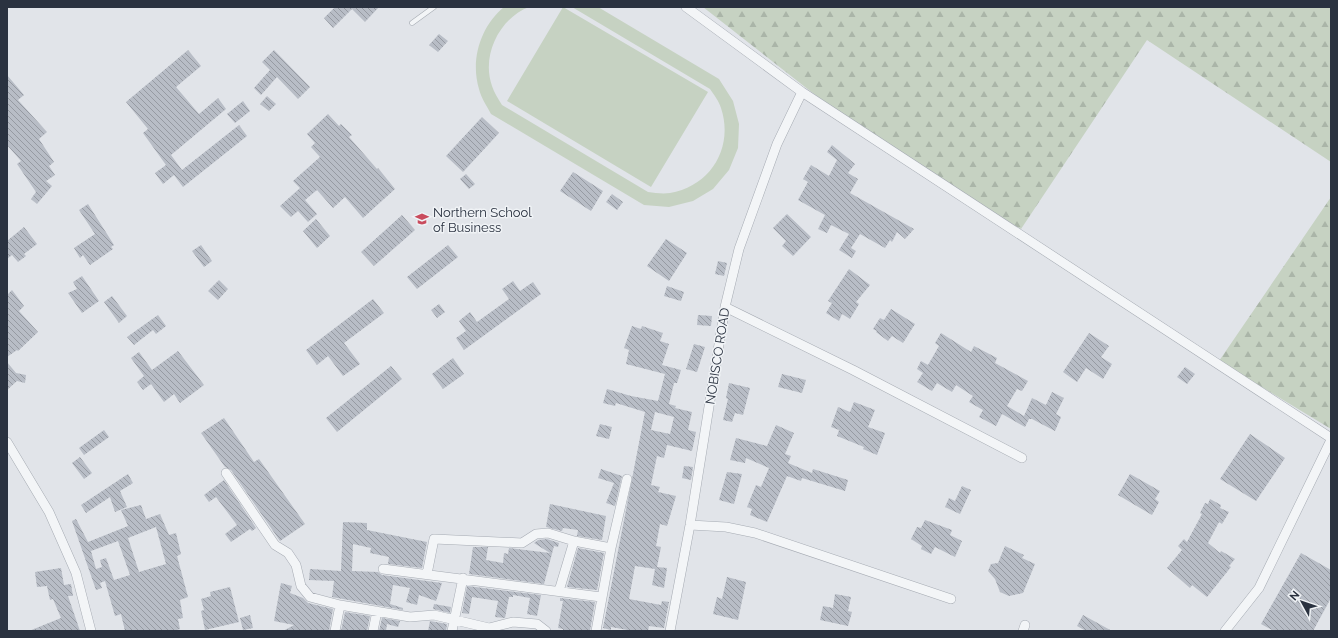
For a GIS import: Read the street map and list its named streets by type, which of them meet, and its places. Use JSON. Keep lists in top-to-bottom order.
{
  "streets": {
    "street": ["NOBISCO ROAD"]
  },
  "places": {
    "school or university": ["Northern School of Business"]
  },
  "north": "top left"
}
